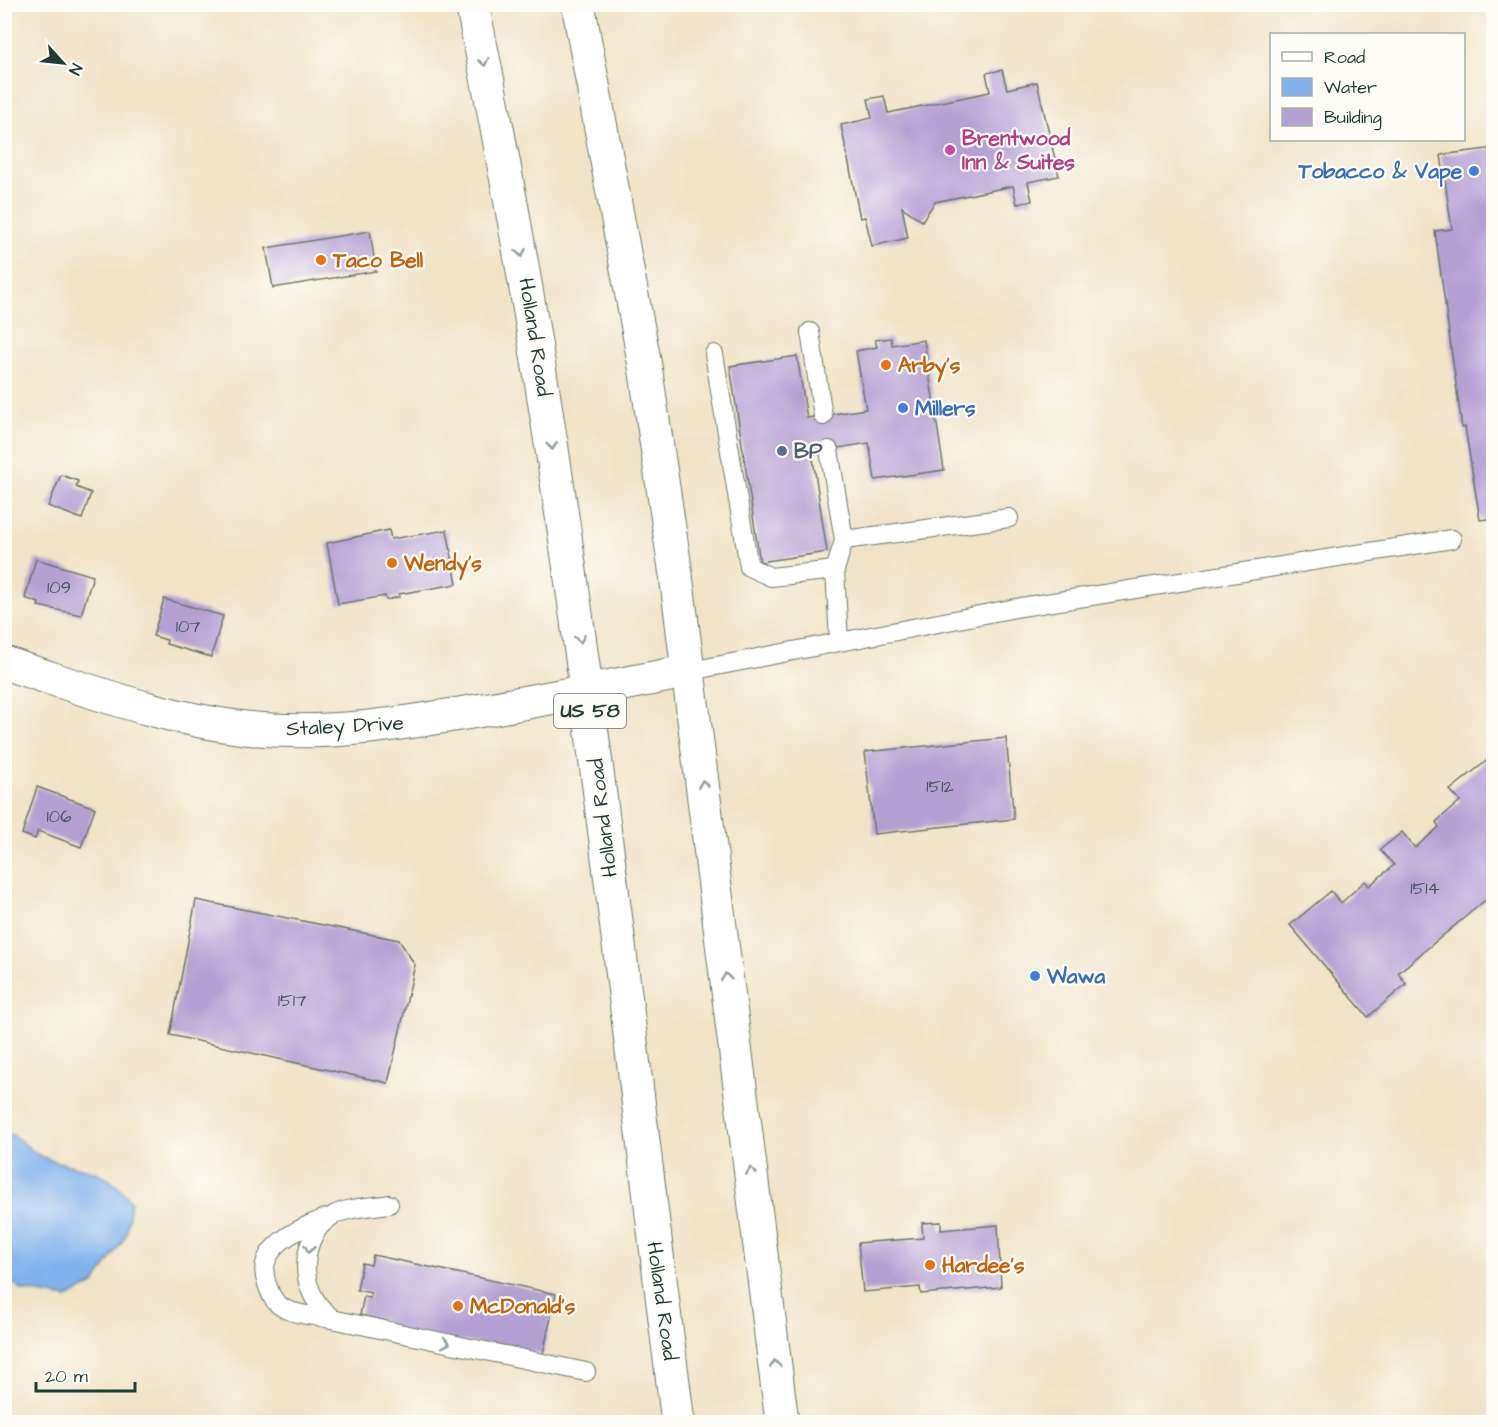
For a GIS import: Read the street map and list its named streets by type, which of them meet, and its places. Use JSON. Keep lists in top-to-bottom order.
{
  "streets": {
    "main road": ["Holland Road", "US 58", "Staley Drive"]
  },
  "crossings": [
    ["Holland Road", "Staley Drive"]
  ],
  "places": [
    "Brentwood Inn & Suites",
    "Tobacco & Vape",
    "Taco Bell",
    "Arby's",
    "Millers",
    "BP",
    "Wendy's",
    "Wawa",
    "Hardee's",
    "McDonald's"
  ],
  "house_numbers": [
    "109",
    "107",
    "1512",
    "106",
    "1514",
    "1517"
  ],
  "legend": ["Road", "Water", "Building"],
  "scale_bar": "20 m",
  "north": "bottom right"
}
